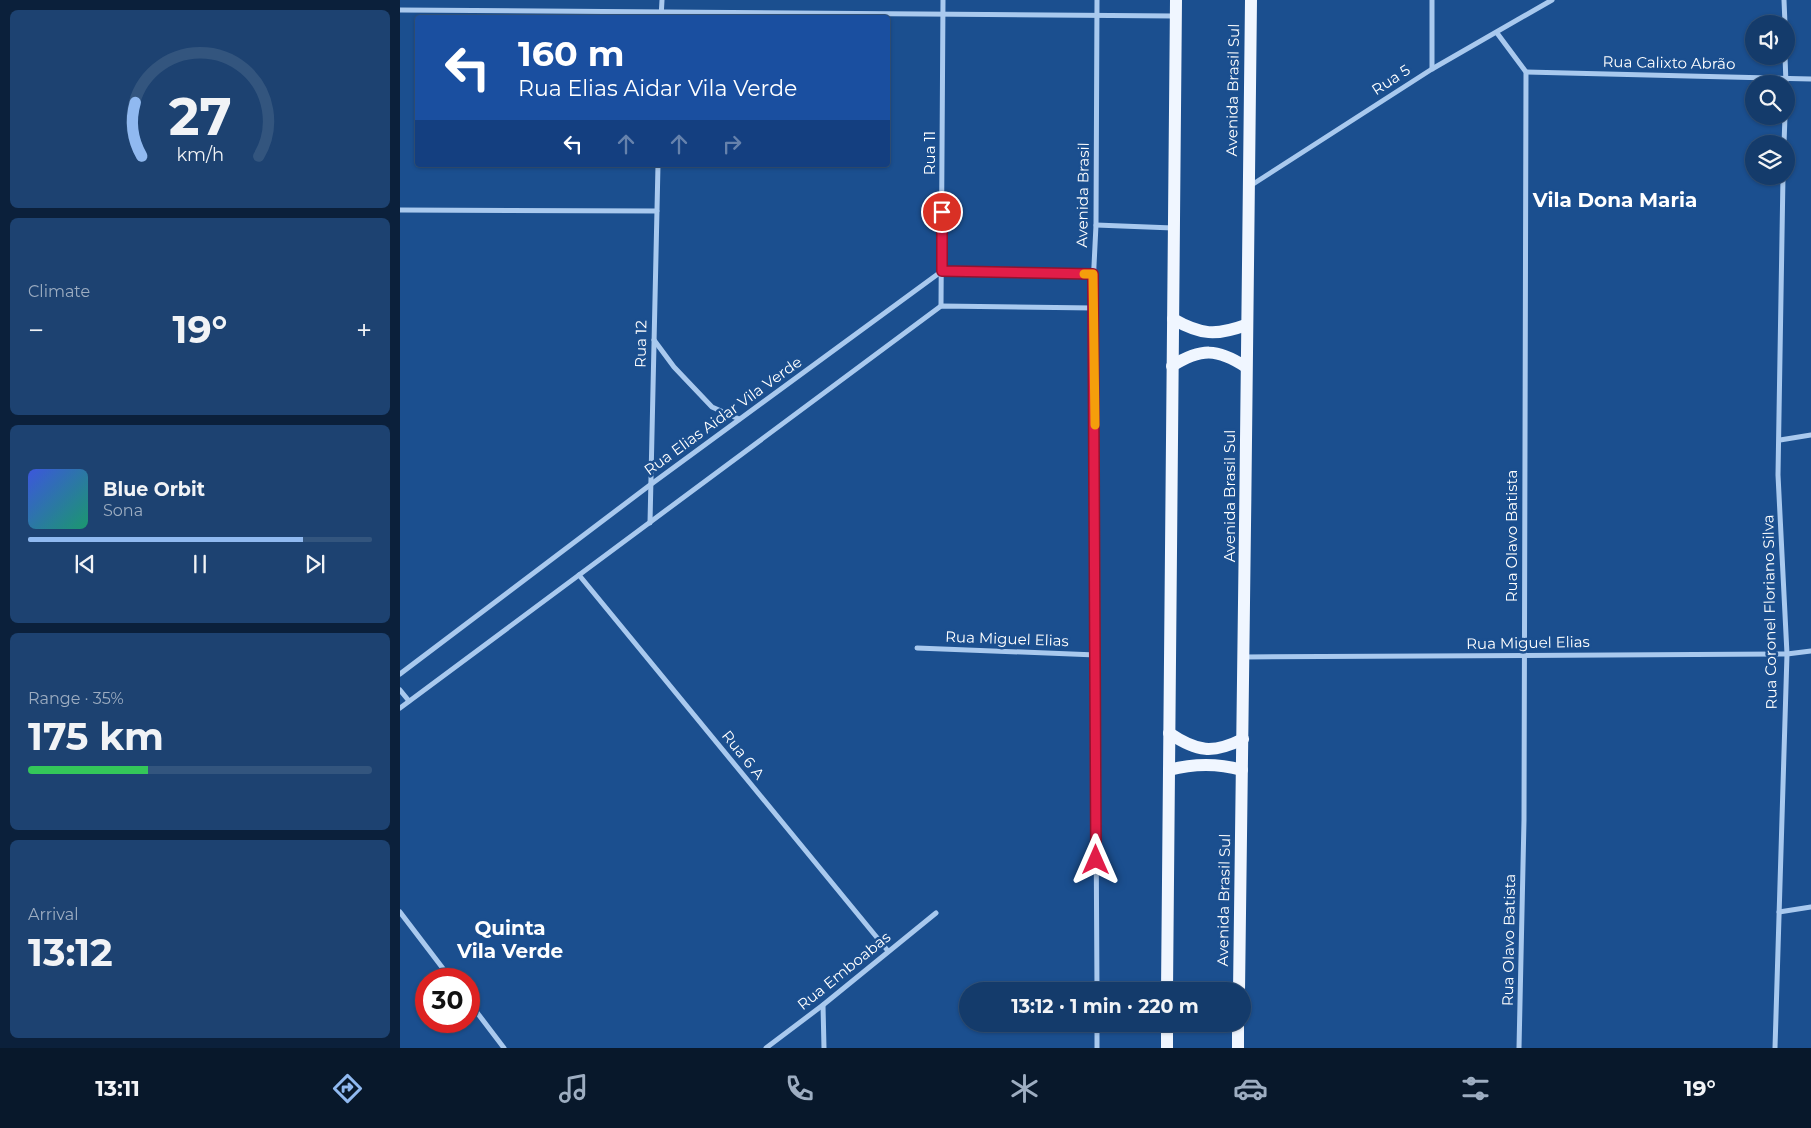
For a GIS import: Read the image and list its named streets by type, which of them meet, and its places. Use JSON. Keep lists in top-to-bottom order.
{
  "streets": {
    "main road": ["Avenida Brasil Sul"],
    "street": [
      "Rua Calixto Abrão",
      "Rua 5",
      "Rua 11",
      "Avenida Brasil",
      "Rua 12",
      "Rua Elias Aidar Vila Verde",
      "Rua Olavo Batista",
      "Rua Coronel Floriano Silva",
      "Rua Miguel Elias",
      "Rua 6 A",
      "Rua Emboabas"
    ]
  },
  "crossings": [
    ["Rua Calixto Abrão", "Rua Olavo Batista"],
    ["Rua 5", "Avenida Brasil Sul"],
    ["Avenida Brasil Sul", "Rua Miguel Elias"],
    ["Rua 11", "Rua Elias Aidar Vila Verde"],
    ["Avenida Brasil", "Rua Miguel Elias"],
    ["Rua 12", "Rua Elias Aidar Vila Verde"],
    ["Rua Olavo Batista", "Rua Miguel Elias"],
    ["Rua Coronel Floriano Silva", "Rua Miguel Elias"],
    ["Rua 6 A", "Rua Emboabas"]
  ],
  "districts": ["Vila Dona Maria", "Quinta Vila Verde"],
  "page": {
    "turn": ["160 m", "Rua Elias Aidar Vila Verde"],
    "tile": [
      "Climate",
      ["Range · 35%", "175 km"],
      ["Arrival", "13:12"]
    ],
    "heat": ["−", "19°", "+"],
    "song": ["Blue Orbit", "Sona"],
    "limit": "30",
    "trip": "13:12 · 1 min · 220 m",
    "tabs": ["13:11", "19°"],
    "gauge": ["27", "km/h"]
  }
}
